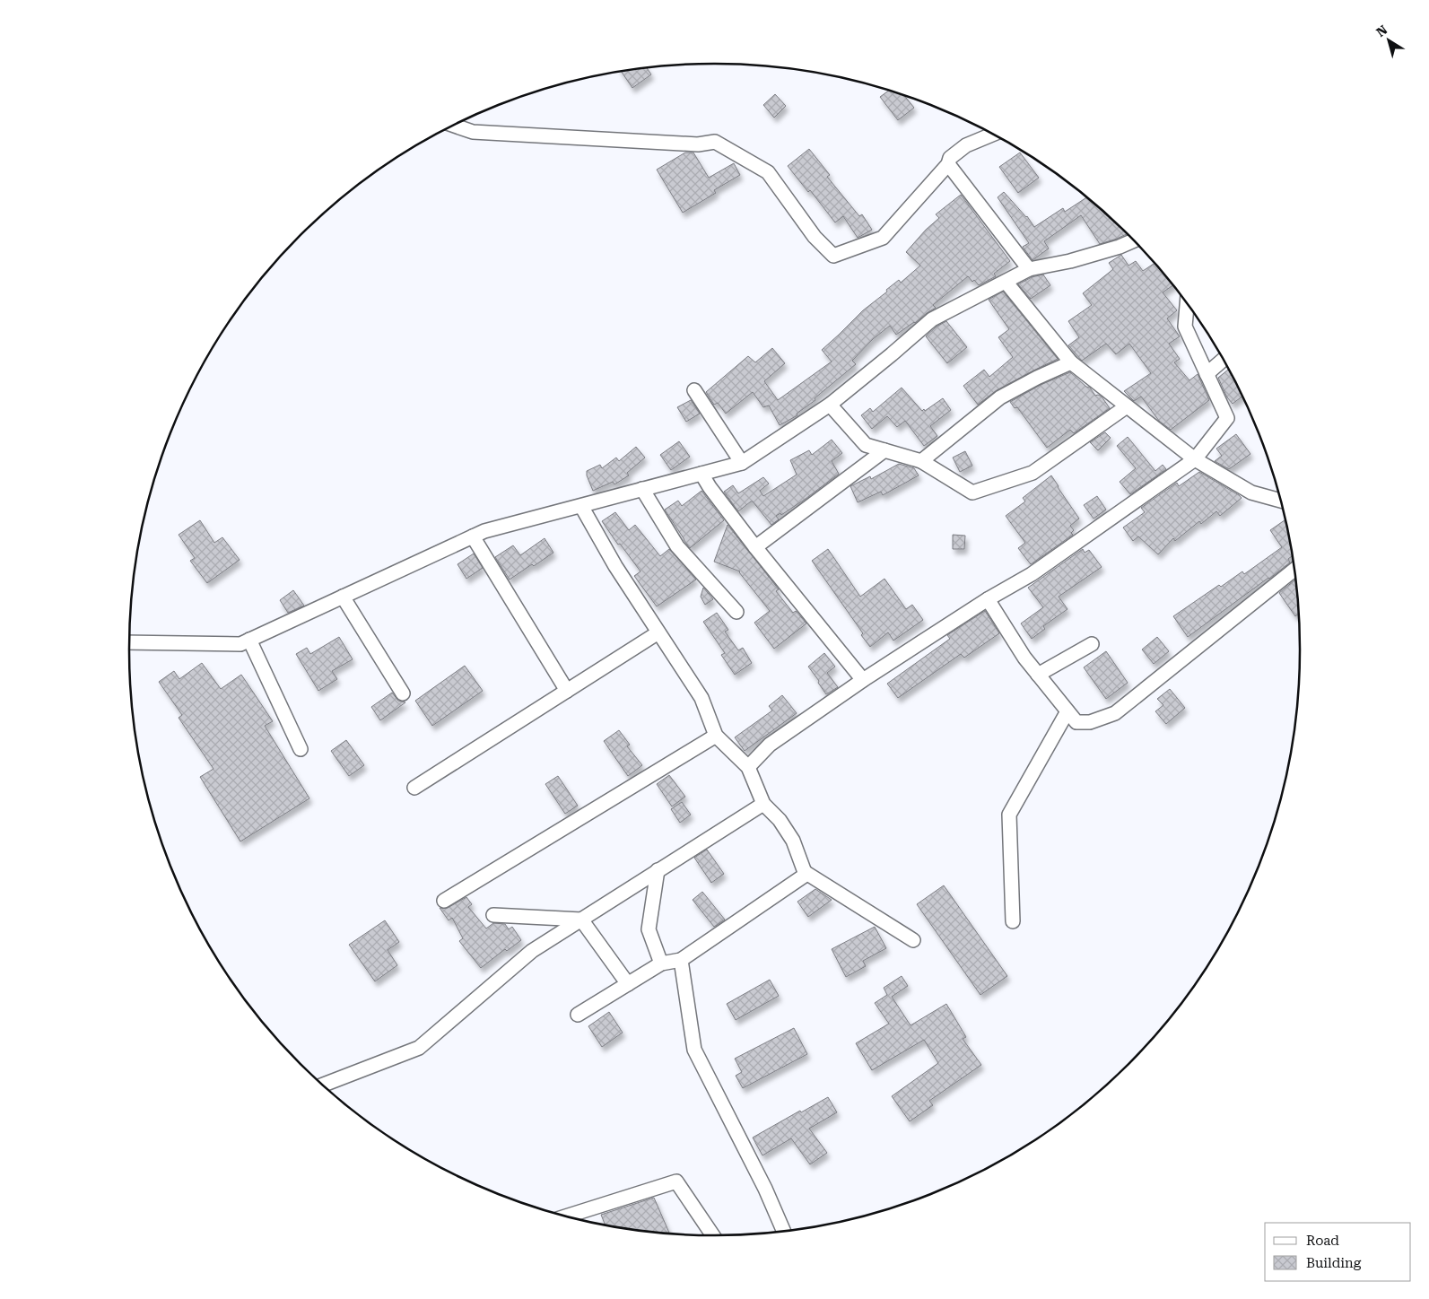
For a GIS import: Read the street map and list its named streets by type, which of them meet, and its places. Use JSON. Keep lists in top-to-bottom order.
{
  "legend": ["Road", "Building"],
  "north": "top left"
}
